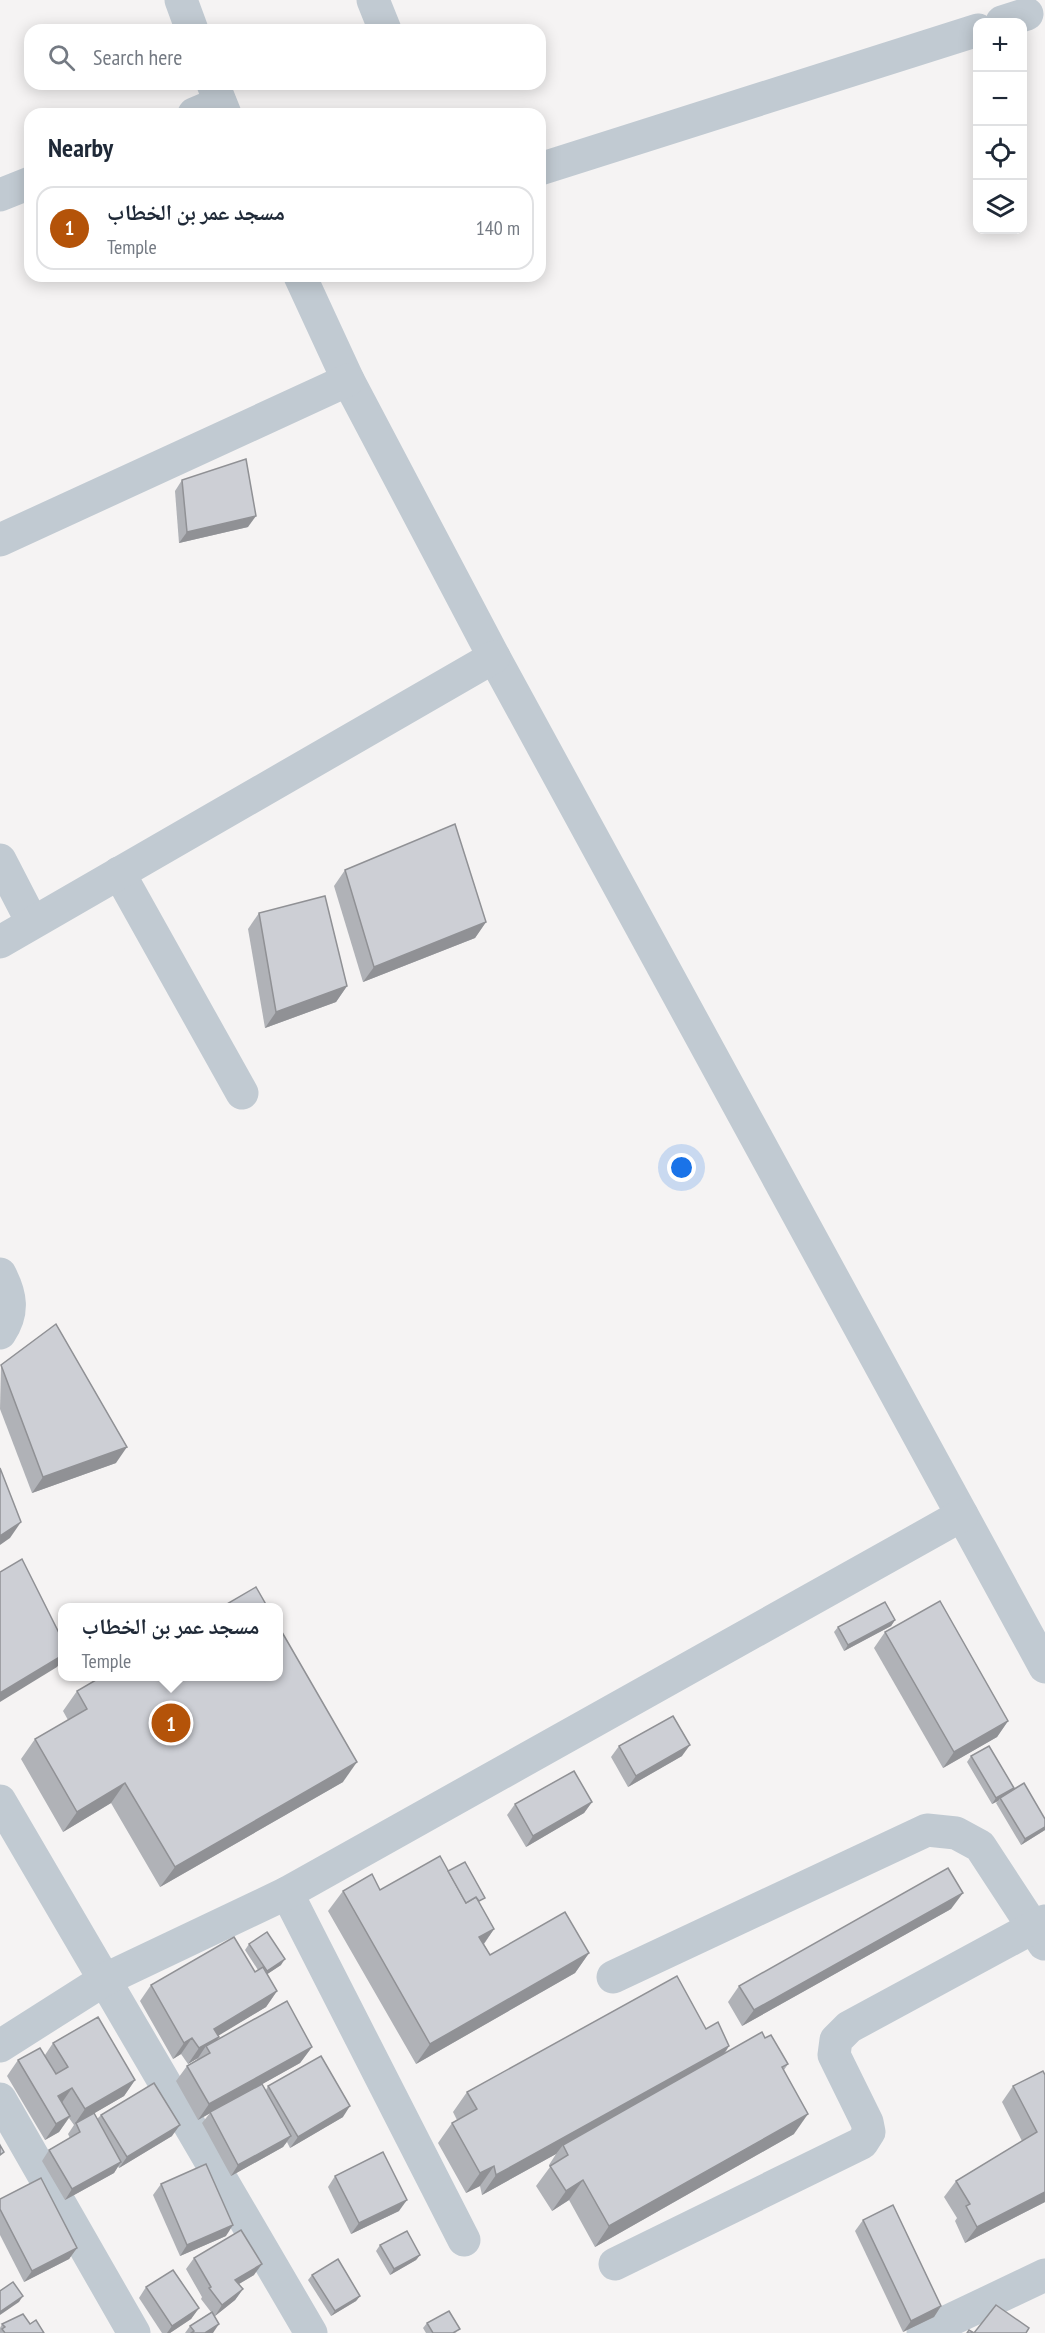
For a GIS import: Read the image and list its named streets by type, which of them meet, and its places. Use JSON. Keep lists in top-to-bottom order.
{
  "page": {
    "map_buttons": ["+", "−"],
    "search": "Search here",
    "heading": "Nearby",
    "list": [
      {
        "mark": "1",
        "name": "مسجد عمر بن الخطاب",
        "note": "Temple",
        "value": "140 m"
      }
    ],
    "popup": ["مسجد عمر بن الخطاب", "Temple"],
    "pins": "1"
  }
}
